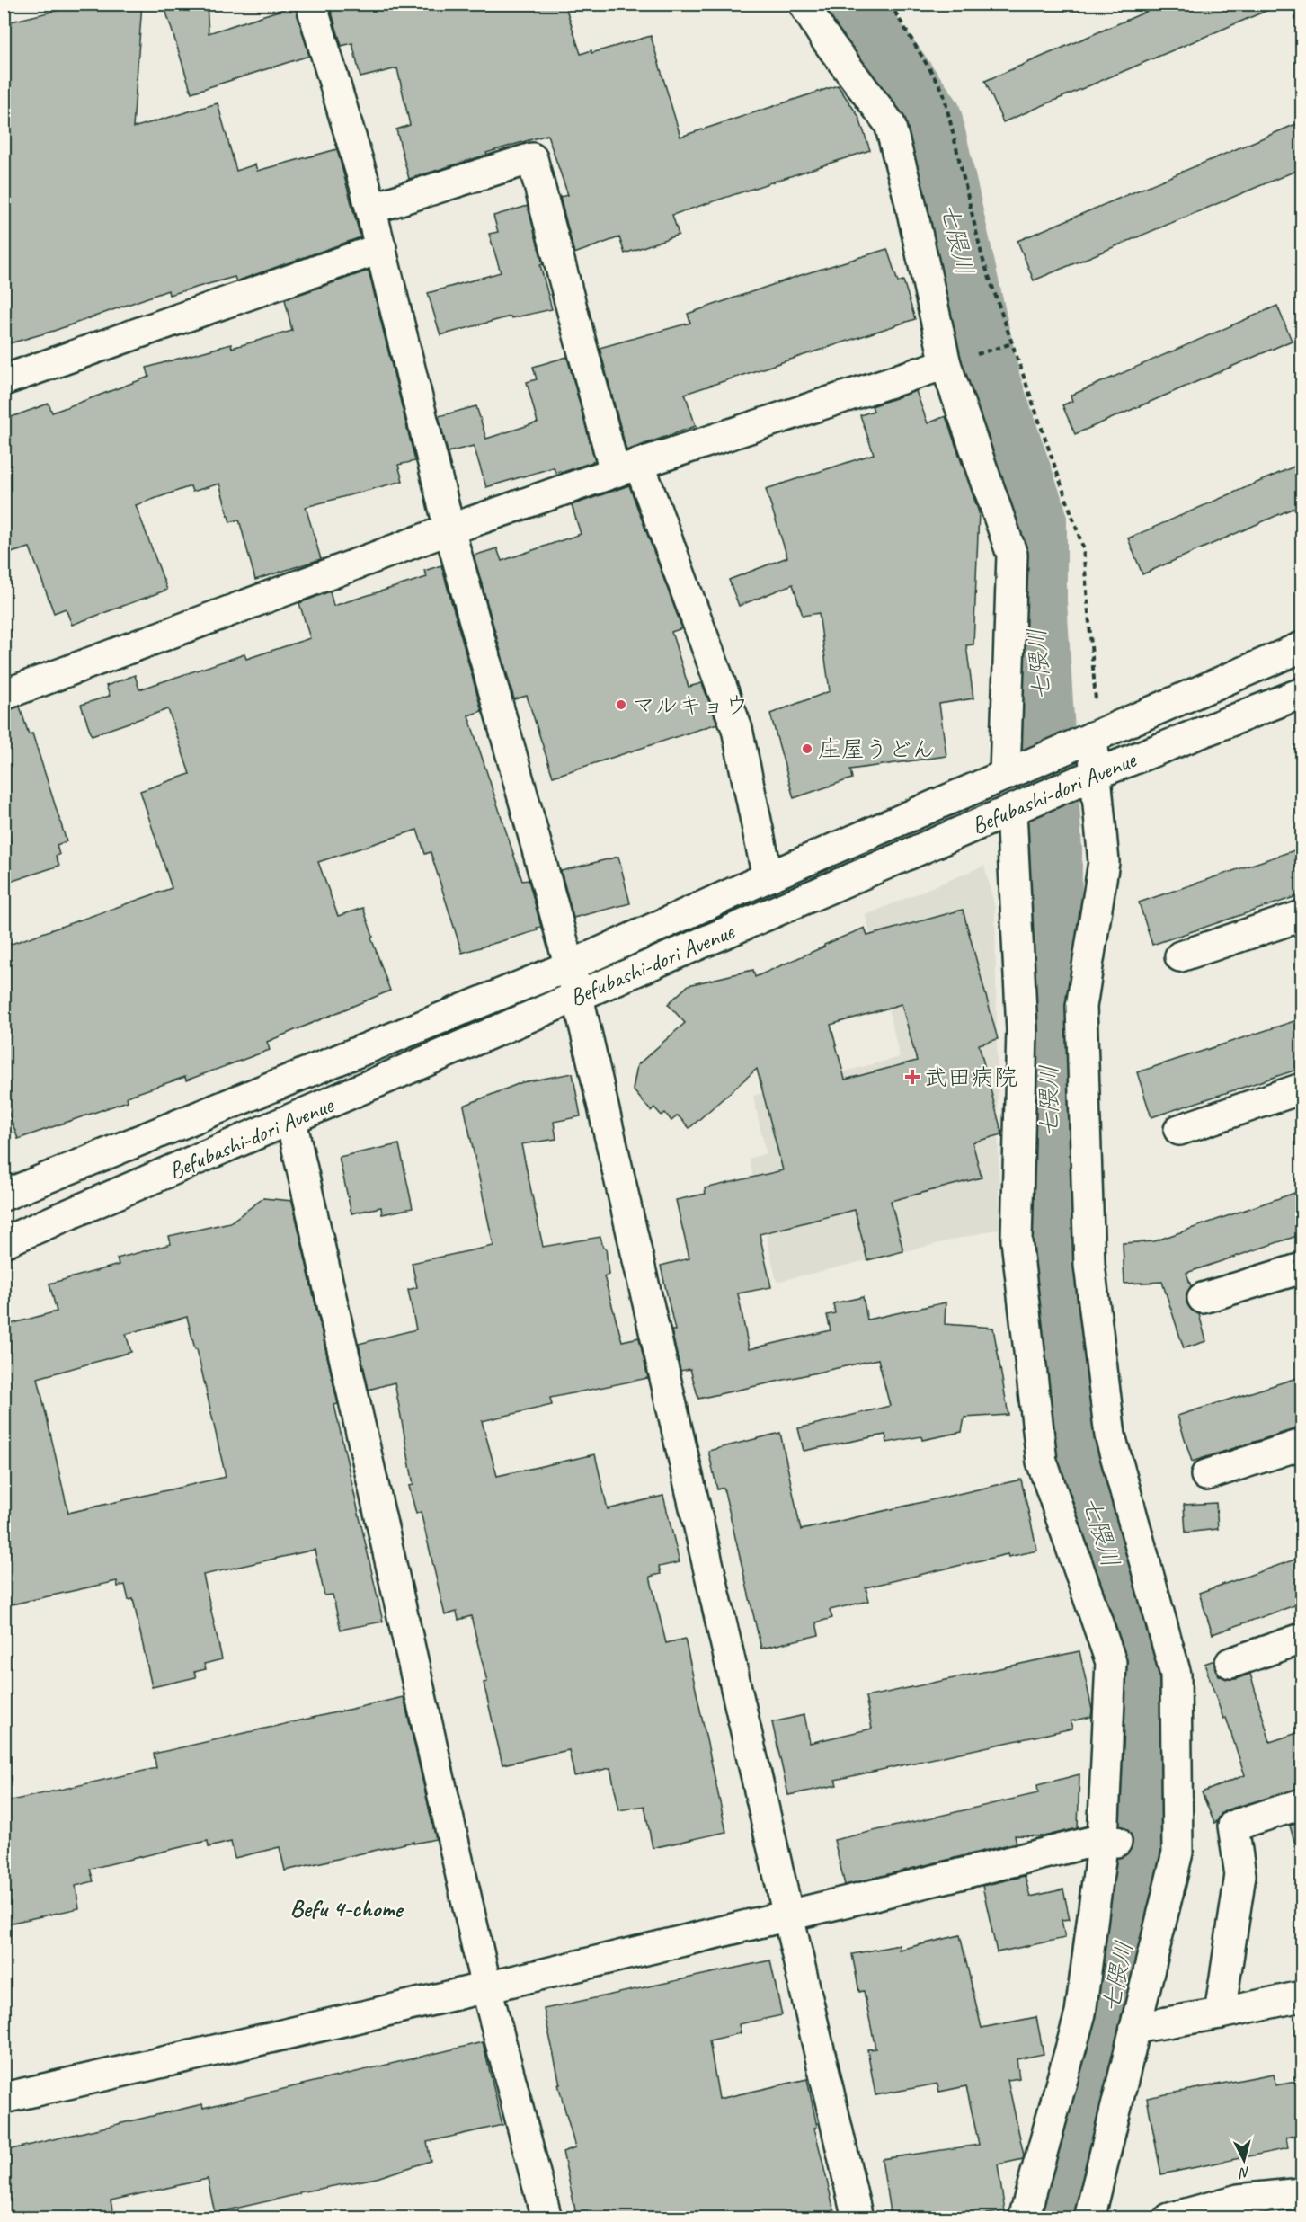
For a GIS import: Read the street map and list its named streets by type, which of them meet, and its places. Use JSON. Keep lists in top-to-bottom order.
{
  "streets": {
    "main road": ["Befubashi-dori Avenue"]
  },
  "districts": ["Befu 4-chome"],
  "water": ["七隈川"],
  "places": {
    "other": ["マルキョウ", "庄屋うどん"],
    "health": ["武田病院"]
  },
  "north": "bottom"
}
